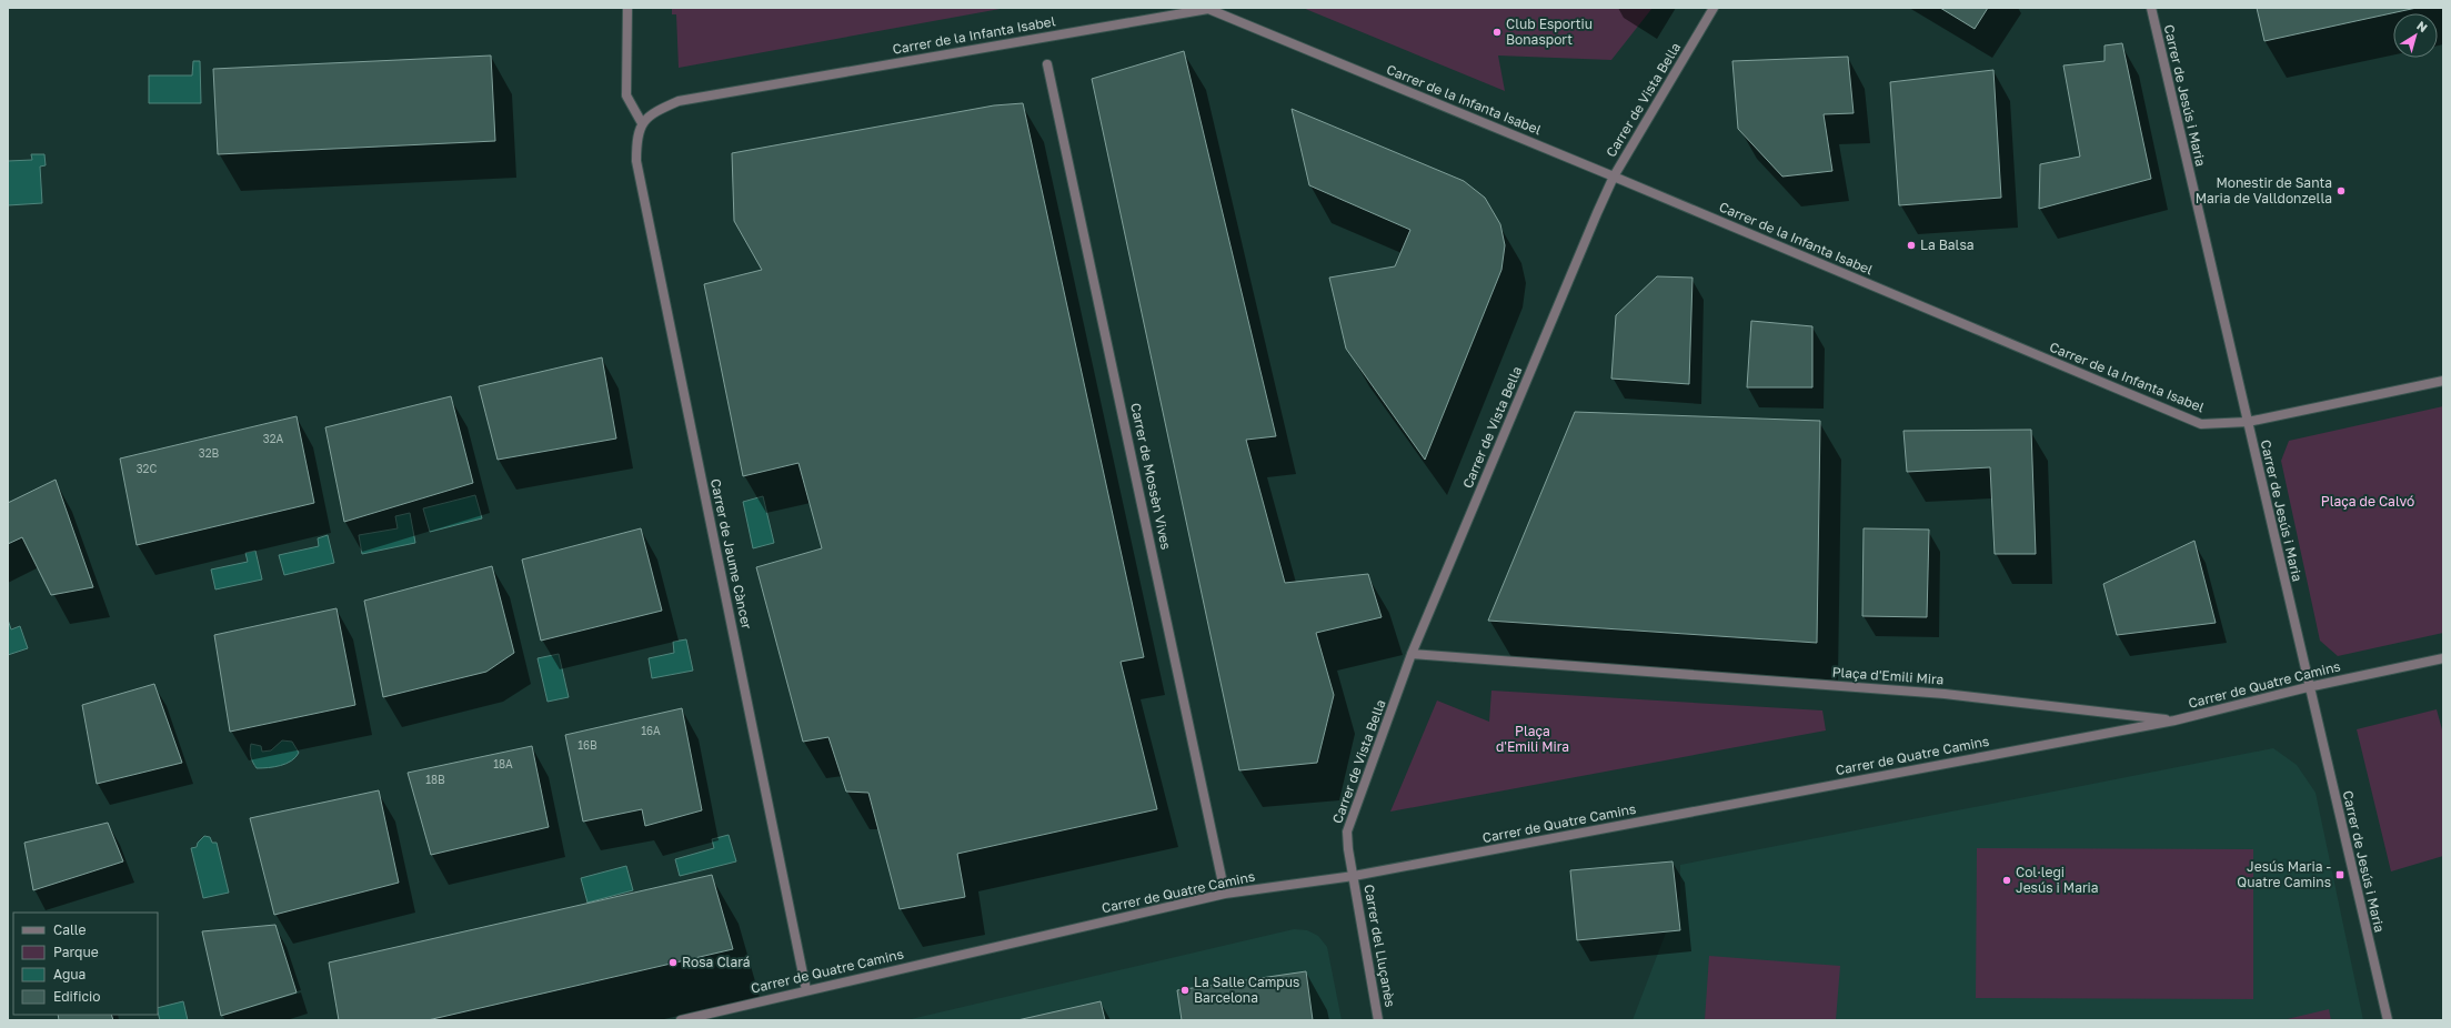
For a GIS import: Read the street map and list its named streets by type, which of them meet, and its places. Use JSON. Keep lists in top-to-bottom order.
{
  "streets": {
    "street": [
      "Carrer de la Infanta Isabel",
      "Carrer de Jesús i Maria",
      "Carrer de Vista Bella",
      "Carrer de Mossèn Vives",
      "Carrer de Jaume Càncer",
      "Plaça d'Emili Mira",
      "Carrer de Quatre Camins",
      "Carrer del Lluçanès"
    ]
  },
  "crossings": [
    ["Carrer de la Infanta Isabel", "Carrer de Jesús i Maria"],
    ["Carrer de la Infanta Isabel", "Carrer de Vista Bella"],
    ["Carrer de la Infanta Isabel", "Carrer de Jaume Càncer"],
    ["Carrer de Jesús i Maria", "Carrer de Quatre Camins"],
    ["Carrer de Vista Bella", "Plaça d'Emili Mira"],
    ["Carrer de Vista Bella", "Carrer de Quatre Camins"],
    ["Carrer de Vista Bella", "Carrer del Lluçanès"],
    ["Carrer de Mossèn Vives", "Carrer de Quatre Camins"],
    ["Carrer de Jaume Càncer", "Carrer de Quatre Camins"],
    ["Plaça d'Emili Mira", "Carrer de Quatre Camins"],
    ["Carrer de Quatre Camins", "Carrer del Lluçanès"]
  ],
  "parks": ["Plaça de Calvó", "Plaça d'Emili Mira"],
  "places": {
    "other": [
      "Club Esportiu Bonasport",
      "Monestir de Santa Maria de Valldonzella",
      "La Balsa",
      "Col·legi Jesús i Maria",
      "Rosa Clará",
      "La Salle Campus Barcelona"
    ],
    "transit": ["Jesús Maria - Quatre Camins"]
  },
  "house_numbers": [
    "32A",
    "32B",
    "32C",
    "16A",
    "16B",
    "18A",
    "18B"
  ],
  "legend": [
    "Calle",
    "Parque",
    "Agua",
    "Edificio"
  ],
  "north": "top right"
}
